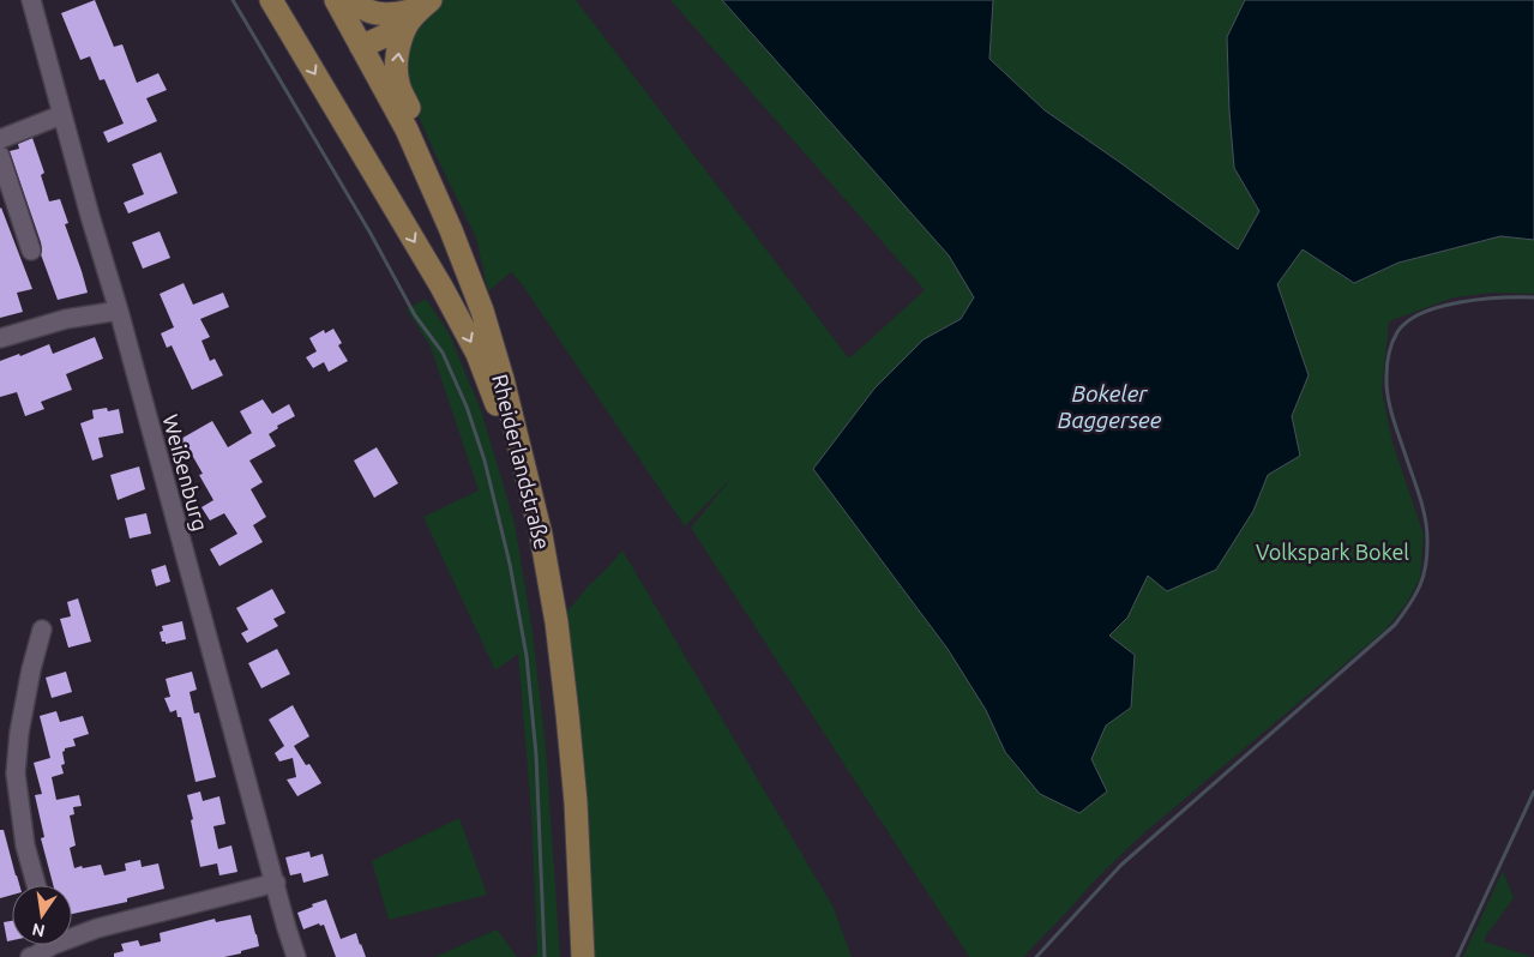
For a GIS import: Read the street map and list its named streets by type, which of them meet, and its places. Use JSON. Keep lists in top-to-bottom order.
{
  "streets": {
    "main road": ["Rheiderlandstraße"],
    "street": ["Weißenburg"]
  },
  "water": ["Bokeler Baggersee"],
  "parks": ["Volkspark Bokel"],
  "north": "bottom"
}
